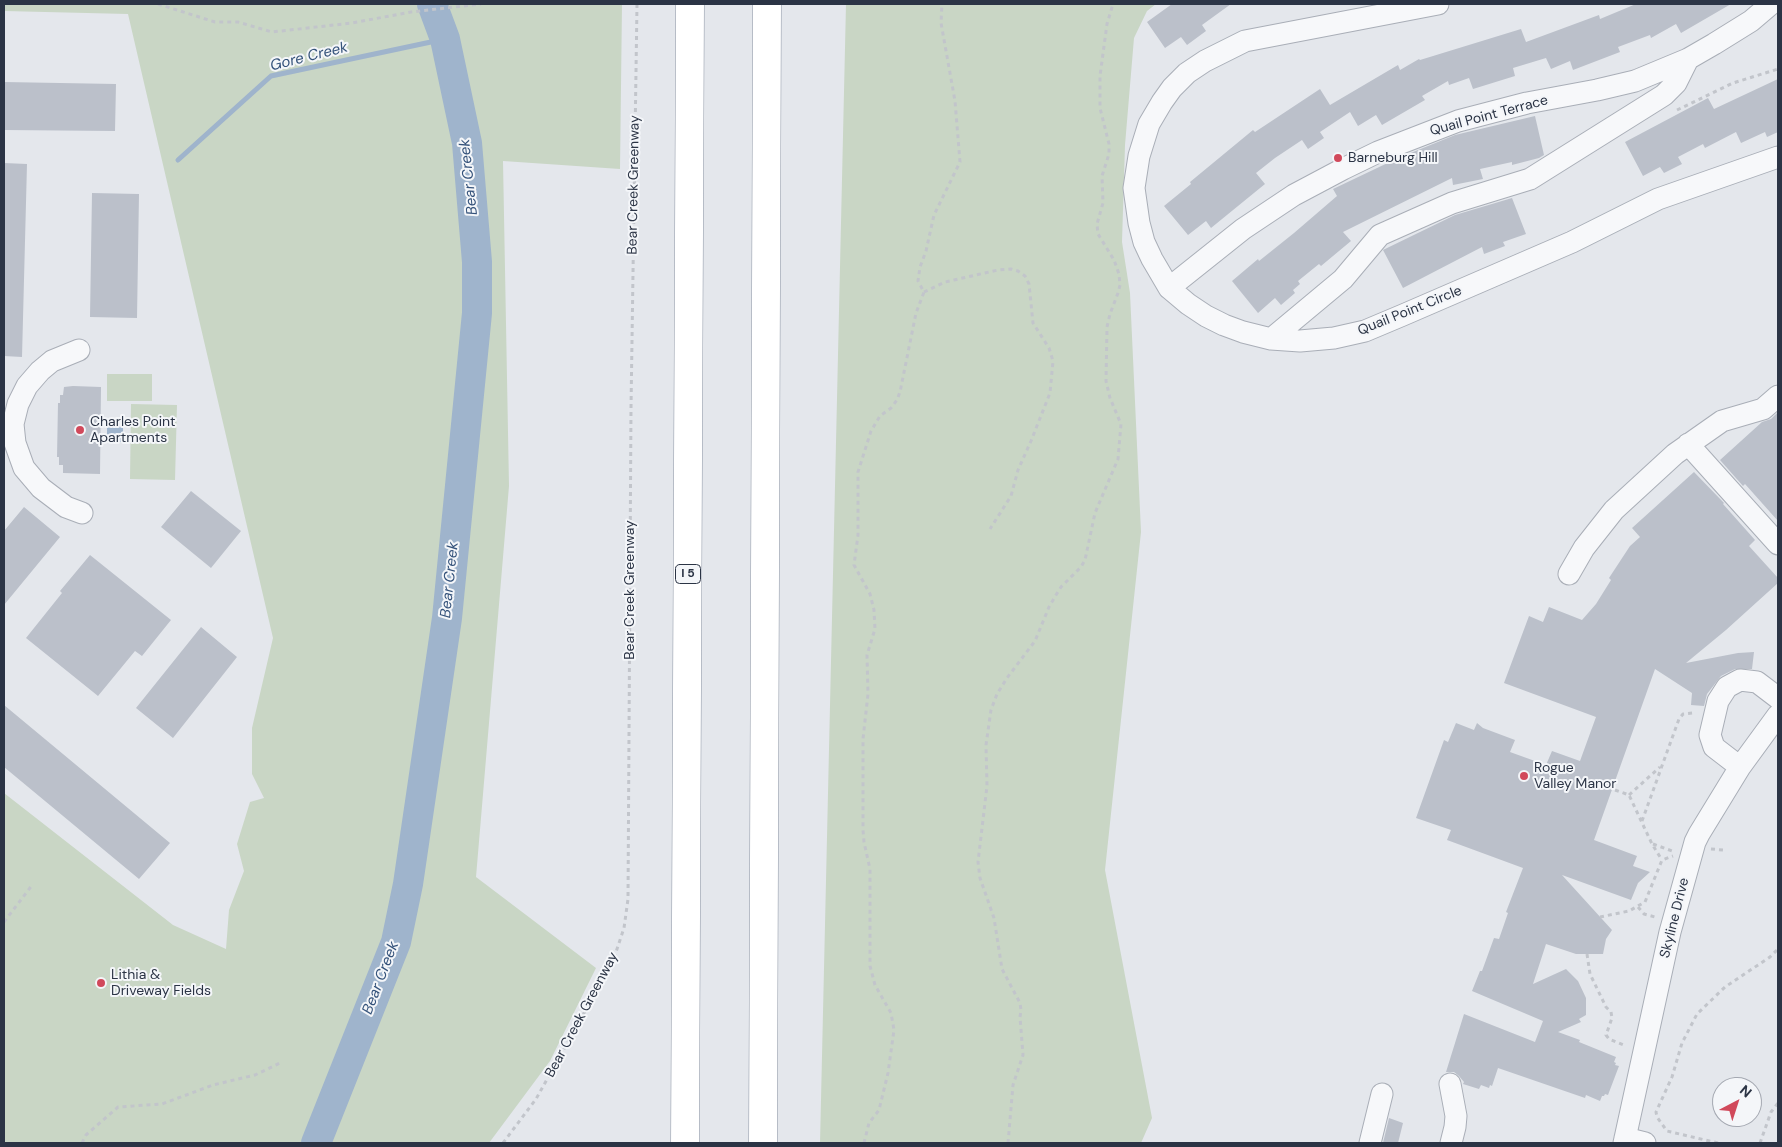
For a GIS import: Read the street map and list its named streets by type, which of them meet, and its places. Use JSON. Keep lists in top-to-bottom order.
{
  "streets": {
    "highway": ["I 5"],
    "street": ["Quail Point Terrace", "Quail Point Circle", "Skyline Drive"],
    "path": ["Bear Creek Greenway"]
  },
  "crossings": [
    ["Quail Point Terrace", "Quail Point Circle"]
  ],
  "water": ["Gore Creek", "Bear Creek"],
  "places": [
    "Barneburg Hill",
    "Charles Point Apartments",
    "Rogue Valley Manor",
    "Lithia & Driveway Fields"
  ],
  "north": "top right"
}
